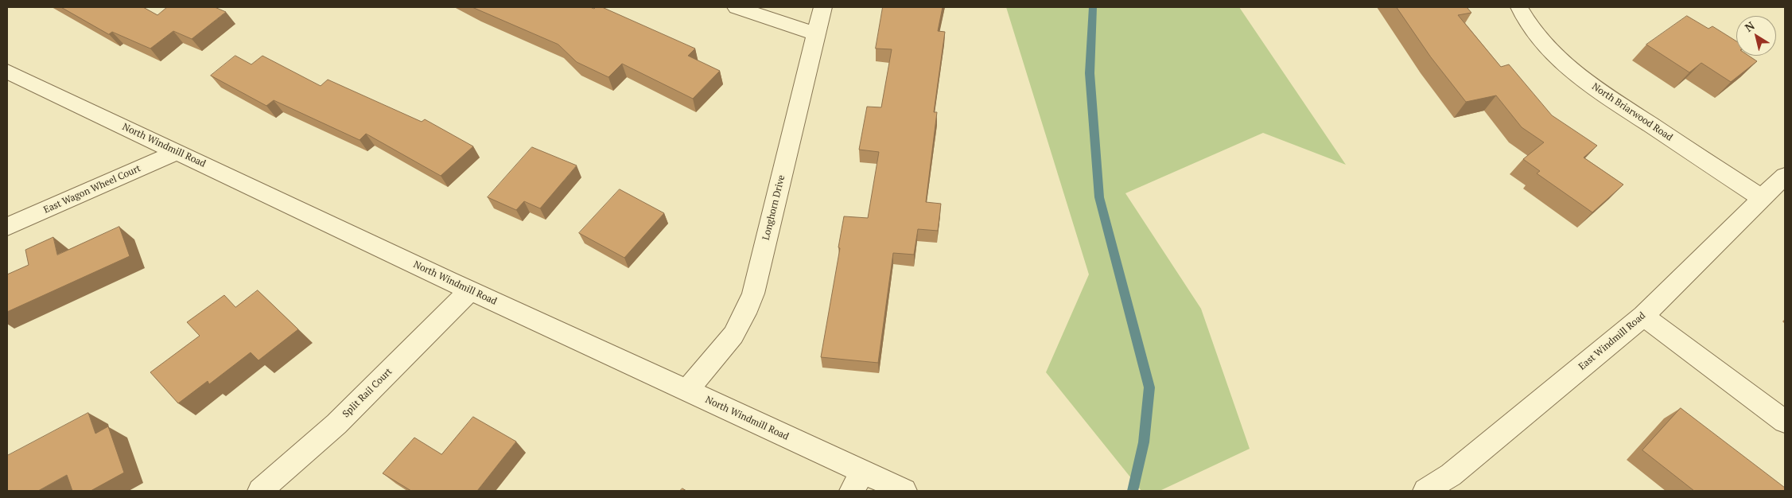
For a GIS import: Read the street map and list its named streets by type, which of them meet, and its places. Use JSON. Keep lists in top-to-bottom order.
{
  "streets": {
    "street": [
      "North Briarwood Road",
      "North Windmill Road",
      "East Wagon Wheel Court",
      "Longhorn Drive",
      "East Windmill Road",
      "Split Rail Court"
    ]
  },
  "crossings": [
    ["North Briarwood Road", "East Windmill Road"],
    ["North Windmill Road", "East Wagon Wheel Court"],
    ["North Windmill Road", "Longhorn Drive"],
    ["North Windmill Road", "Split Rail Court"]
  ],
  "north": "top left"
}
